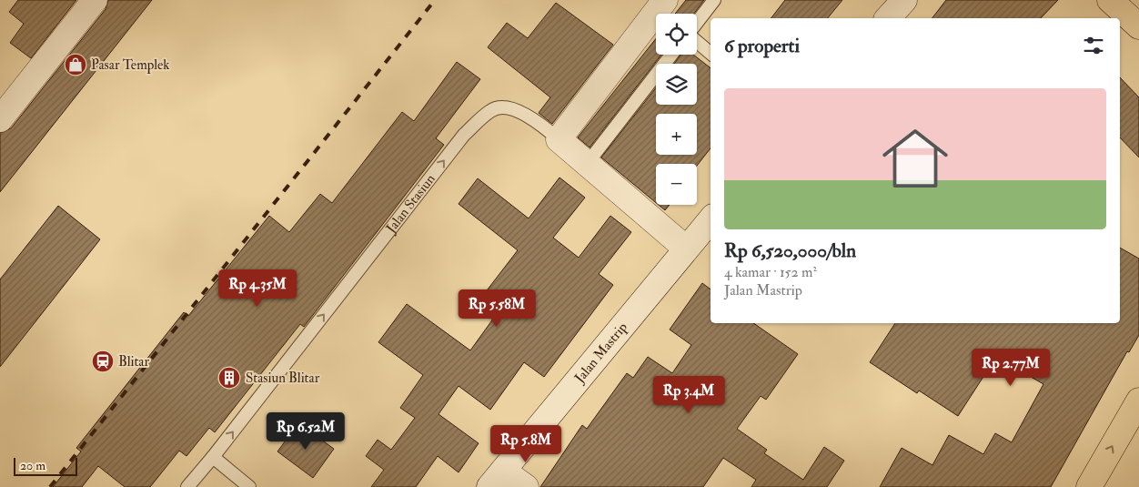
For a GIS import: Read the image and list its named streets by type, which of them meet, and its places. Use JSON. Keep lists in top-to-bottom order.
{
  "streets": {
    "street": ["Jalan Stasiun", "Jalan Mastrip"]
  },
  "crossings": [
    ["Jalan Stasiun", "Jalan Mastrip"]
  ],
  "one_way": ["Jalan Stasiun"],
  "places": {
    "shop": ["Pasar Templek"],
    "station": ["Blitar"],
    "building": ["Stasiun Blitar"]
  },
  "scale_bar": "20 m",
  "page": {
    "map_buttons": ["+", "−"],
    "heading": "6 properti",
    "list": [
      {
        "name": "Rp 6,520,000/bln",
        "note": "4 kamar · 152 m² · Jalan Mastrip"
      }
    ],
    "price": [
      "Rp 4.35M",
      "Rp 5.58M",
      "Rp 2.77M",
      "Rp 3.4M",
      "Rp 6.52M",
      "Rp 5.8M"
    ],
    "scale": "20 m"
  }
}
